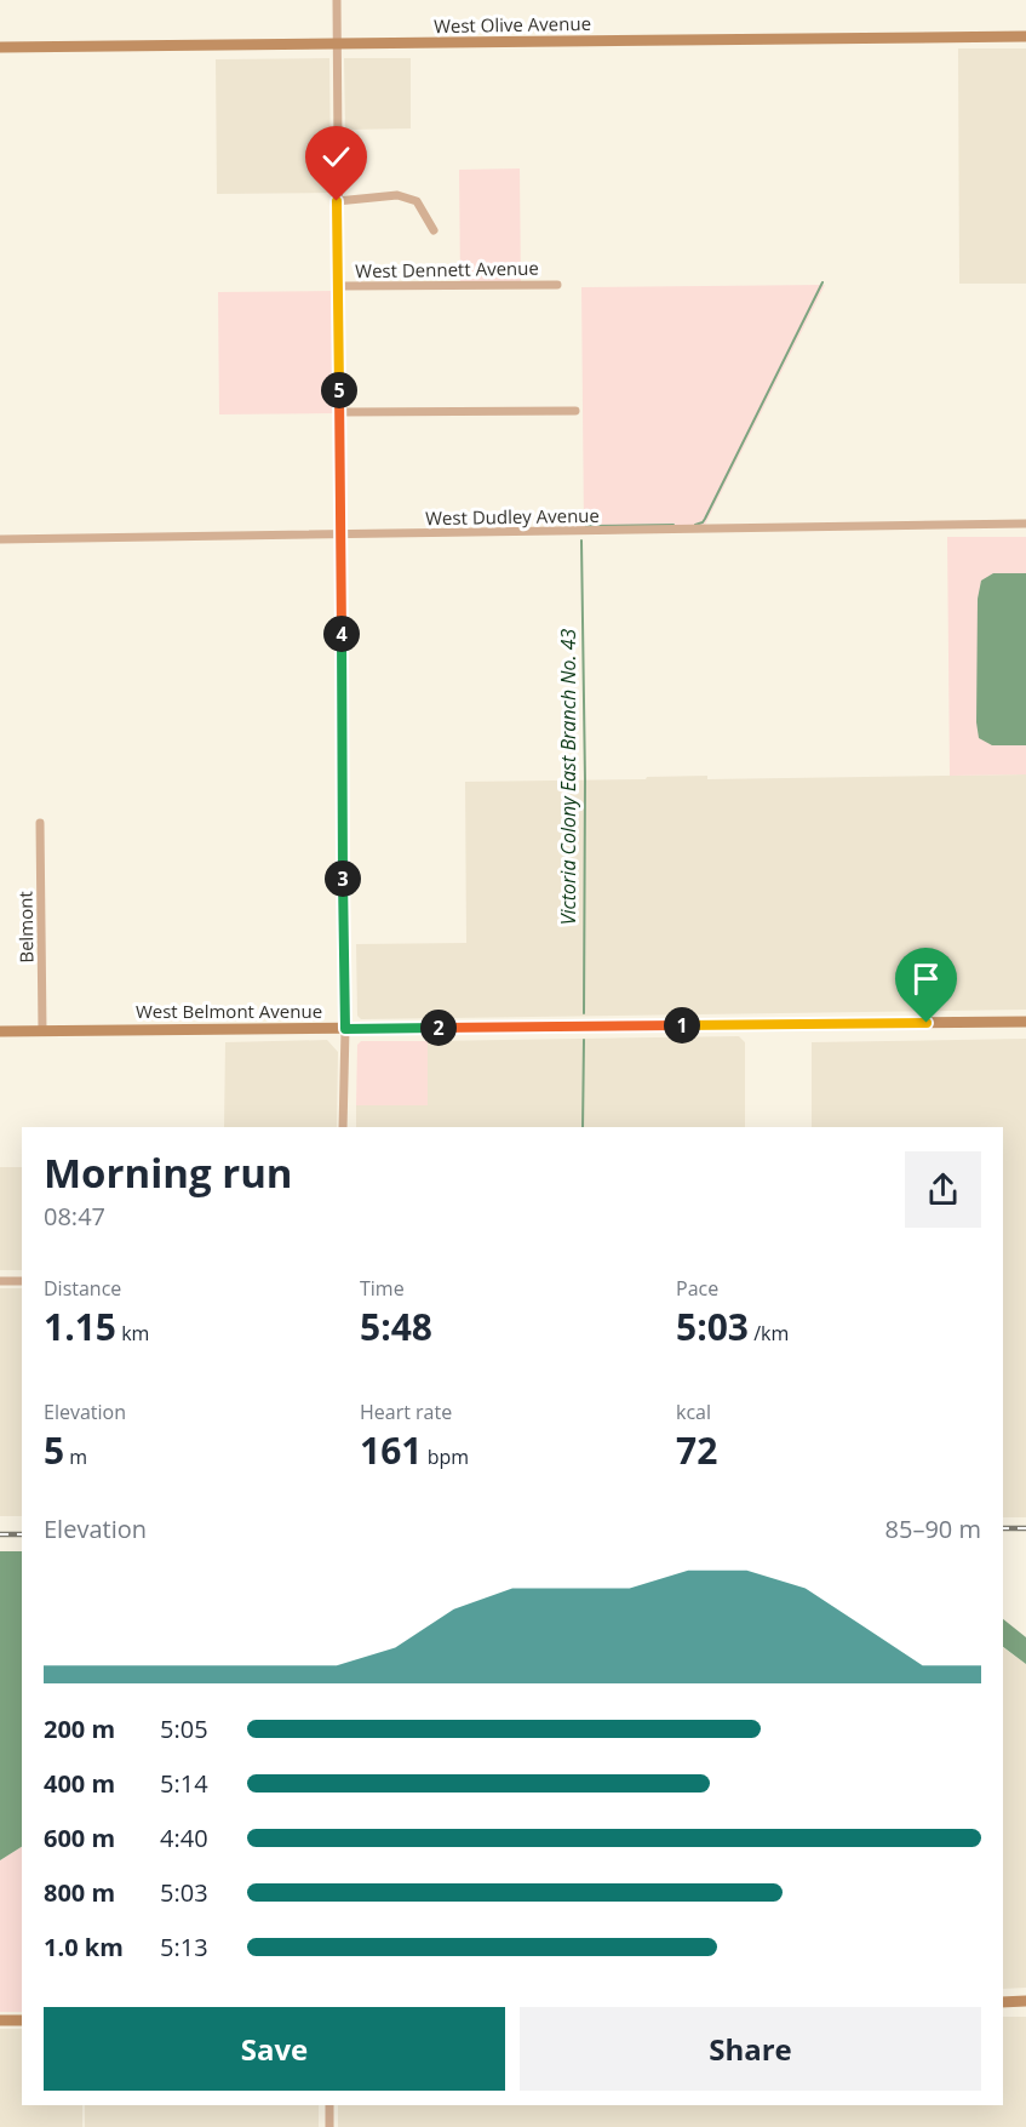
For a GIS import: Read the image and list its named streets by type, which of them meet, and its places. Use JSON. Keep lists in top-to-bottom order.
{
  "streets": {
    "street": [
      "West Olive Avenue",
      "West Dennett Avenue",
      "West Dudley Avenue",
      "Belmont",
      "West Belmont Avenue"
    ]
  },
  "crossings": [
    ["Belmont", "West Belmont Avenue"]
  ],
  "water": ["Victoria Colony East Branch No. 43"],
  "page": {
    "pins": [
      "5",
      "4",
      "3",
      "1",
      "2"
    ],
    "heading": ["Morning run", "08:47"],
    "stats": [
      ["Distance", "1.15 km"],
      ["Time", "5:48"],
      ["Pace", "5:03 /km"],
      ["Elevation", "5 m"],
      ["Heart rate", "161 bpm"],
      ["kcal", "72"]
    ],
    "chart": ["Elevation", "85–90 m"],
    "list": [
      {
        "name": "200 m",
        "note": "5:05"
      },
      {
        "name": "400 m",
        "note": "5:14"
      },
      {
        "name": "600 m",
        "note": "4:40"
      },
      {
        "name": "800 m",
        "note": "5:03"
      },
      {
        "name": "1.0 km",
        "note": "5:13"
      }
    ],
    "buttons": ["Save", "Share"]
  }
}
